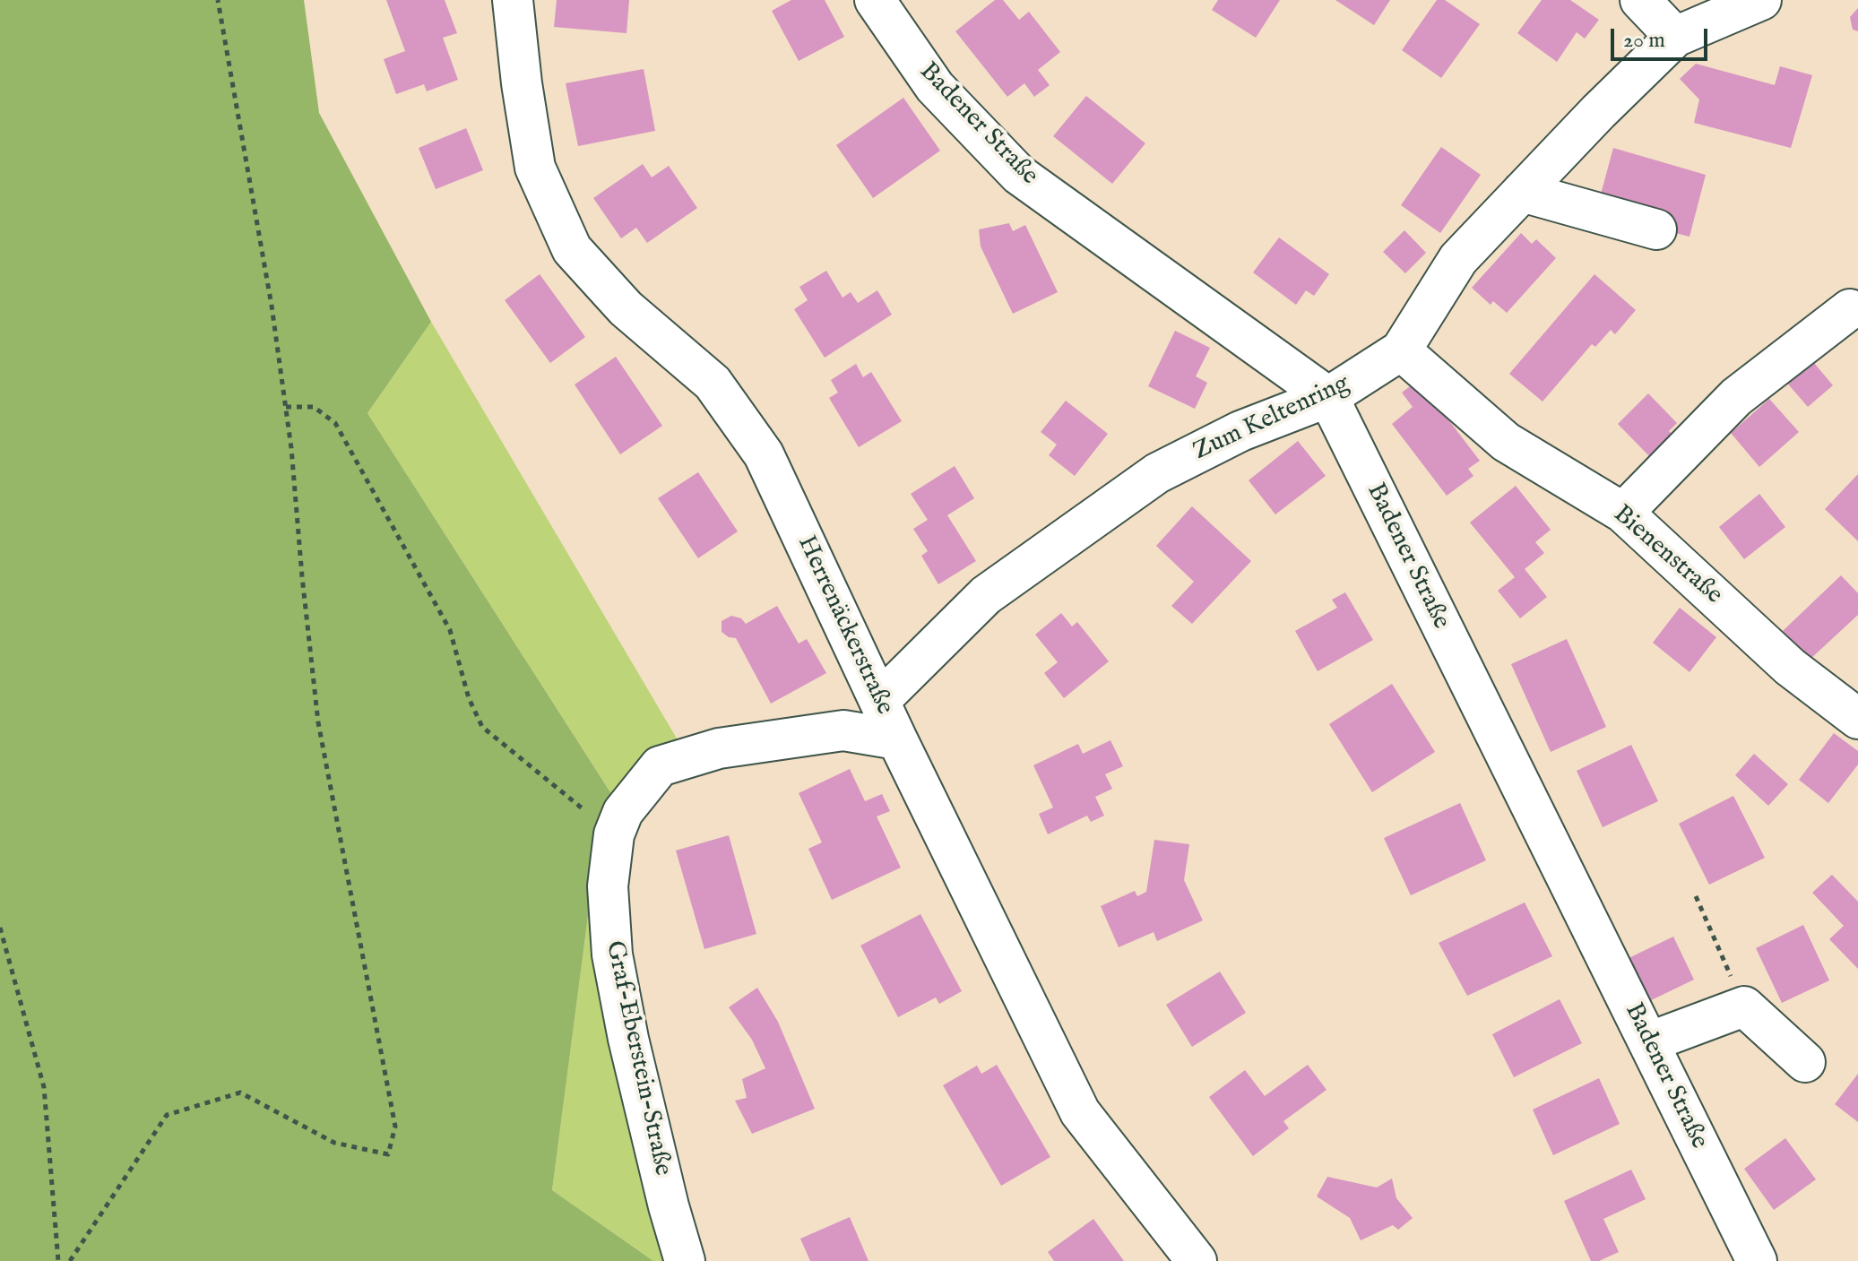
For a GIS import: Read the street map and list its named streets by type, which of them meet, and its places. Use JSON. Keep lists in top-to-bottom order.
{
  "streets": {
    "street": [
      "Badener Straße",
      "Zum Keltenring",
      "Bienenstraße",
      "Herrenäckerstraße",
      "Graf-Eberstein-Straße"
    ]
  },
  "crossings": [
    ["Badener Straße", "Zum Keltenring"],
    ["Zum Keltenring", "Bienenstraße"],
    ["Zum Keltenring", "Herrenäckerstraße"],
    ["Herrenäckerstraße", "Graf-Eberstein-Straße"]
  ],
  "scale_bar": "20 m"
}
